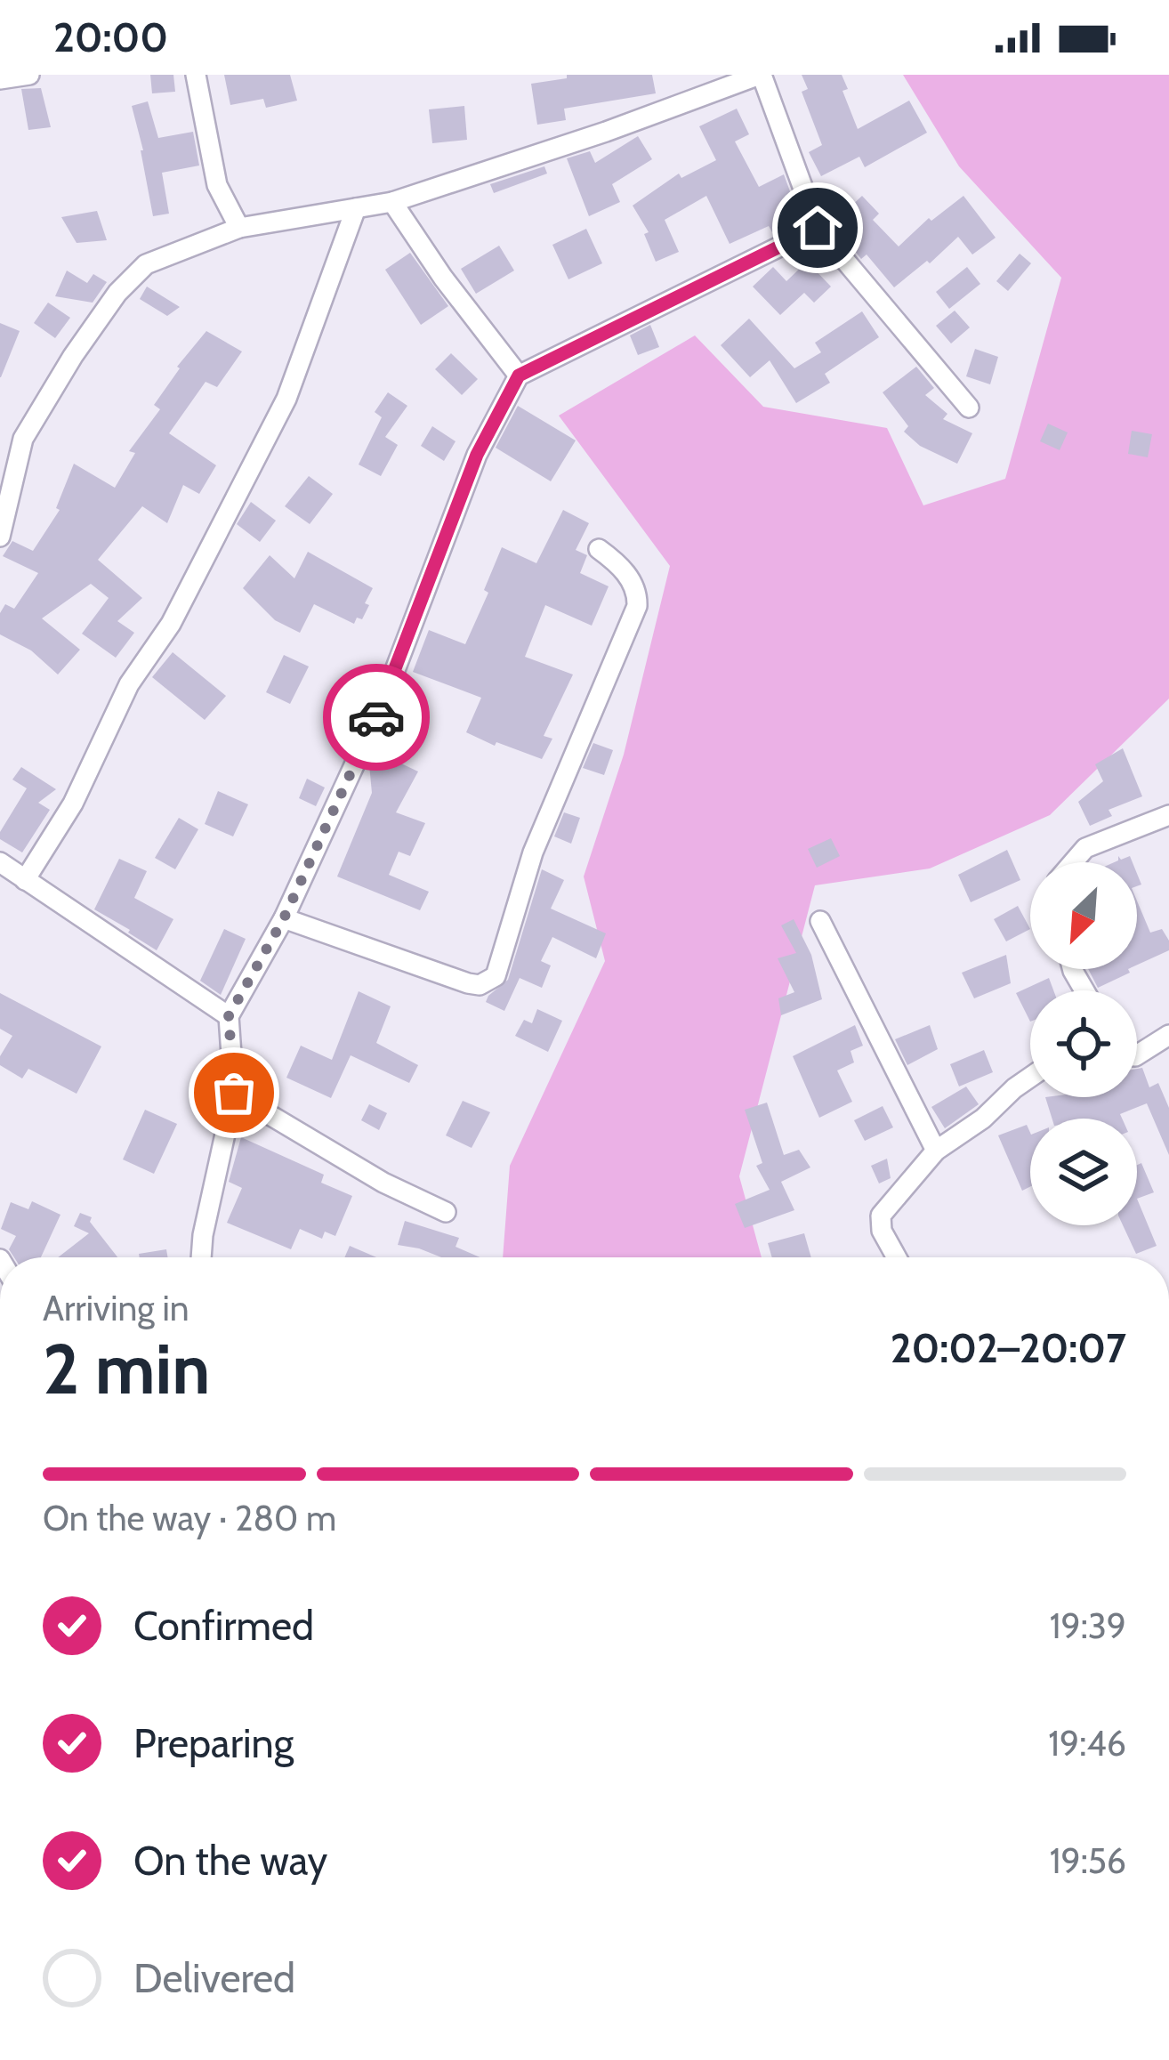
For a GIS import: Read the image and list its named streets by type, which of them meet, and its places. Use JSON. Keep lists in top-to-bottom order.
{
  "north": "bottom left",
  "page": {
    "status": "20:00",
    "heading": ["2 min", "Arriving in", "20:02–20:07"],
    "bar": "On the way · 280 m",
    "list": [
      ["Confirmed", "19:39"],
      ["Preparing", "19:46"],
      ["On the way", "19:56"],
      "Delivered"
    ]
  }
}
